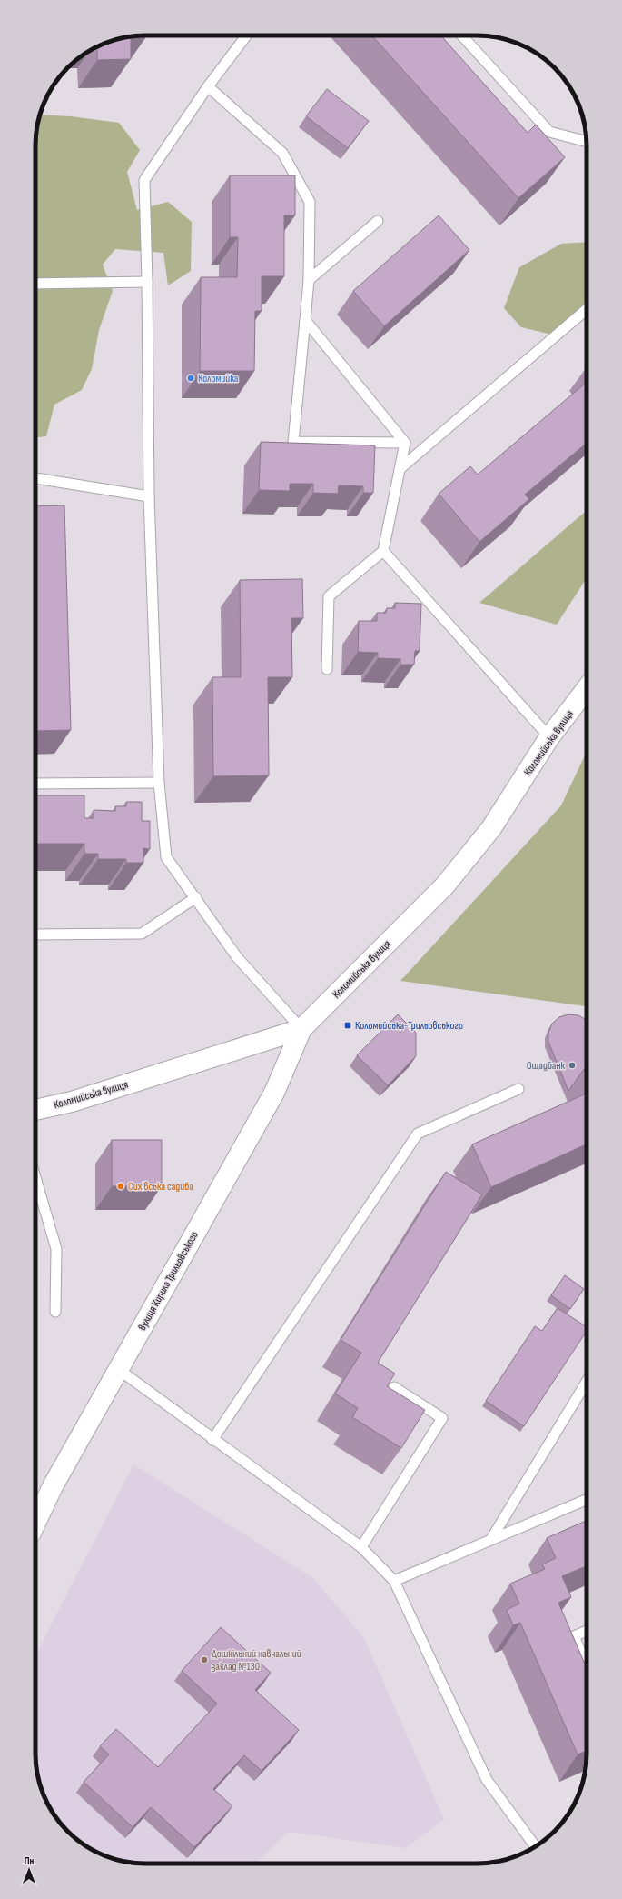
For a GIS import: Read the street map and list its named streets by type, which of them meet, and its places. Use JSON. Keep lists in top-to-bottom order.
{
  "streets": {
    "main road": ["Коломийська вулиця", "вулиця Кирила Трильовського"]
  },
  "crossings": [
    ["Коломийська вулиця", "вулиця Кирила Трильовського"]
  ],
  "places": {
    "other": [
      "Коломийка",
      "Ощадбанк",
      "Сихівська садиба",
      "Дошкільний навчальний заклад №130"
    ],
    "transit": ["Коломийська-Трильовського"]
  },
  "north": "top"
}
